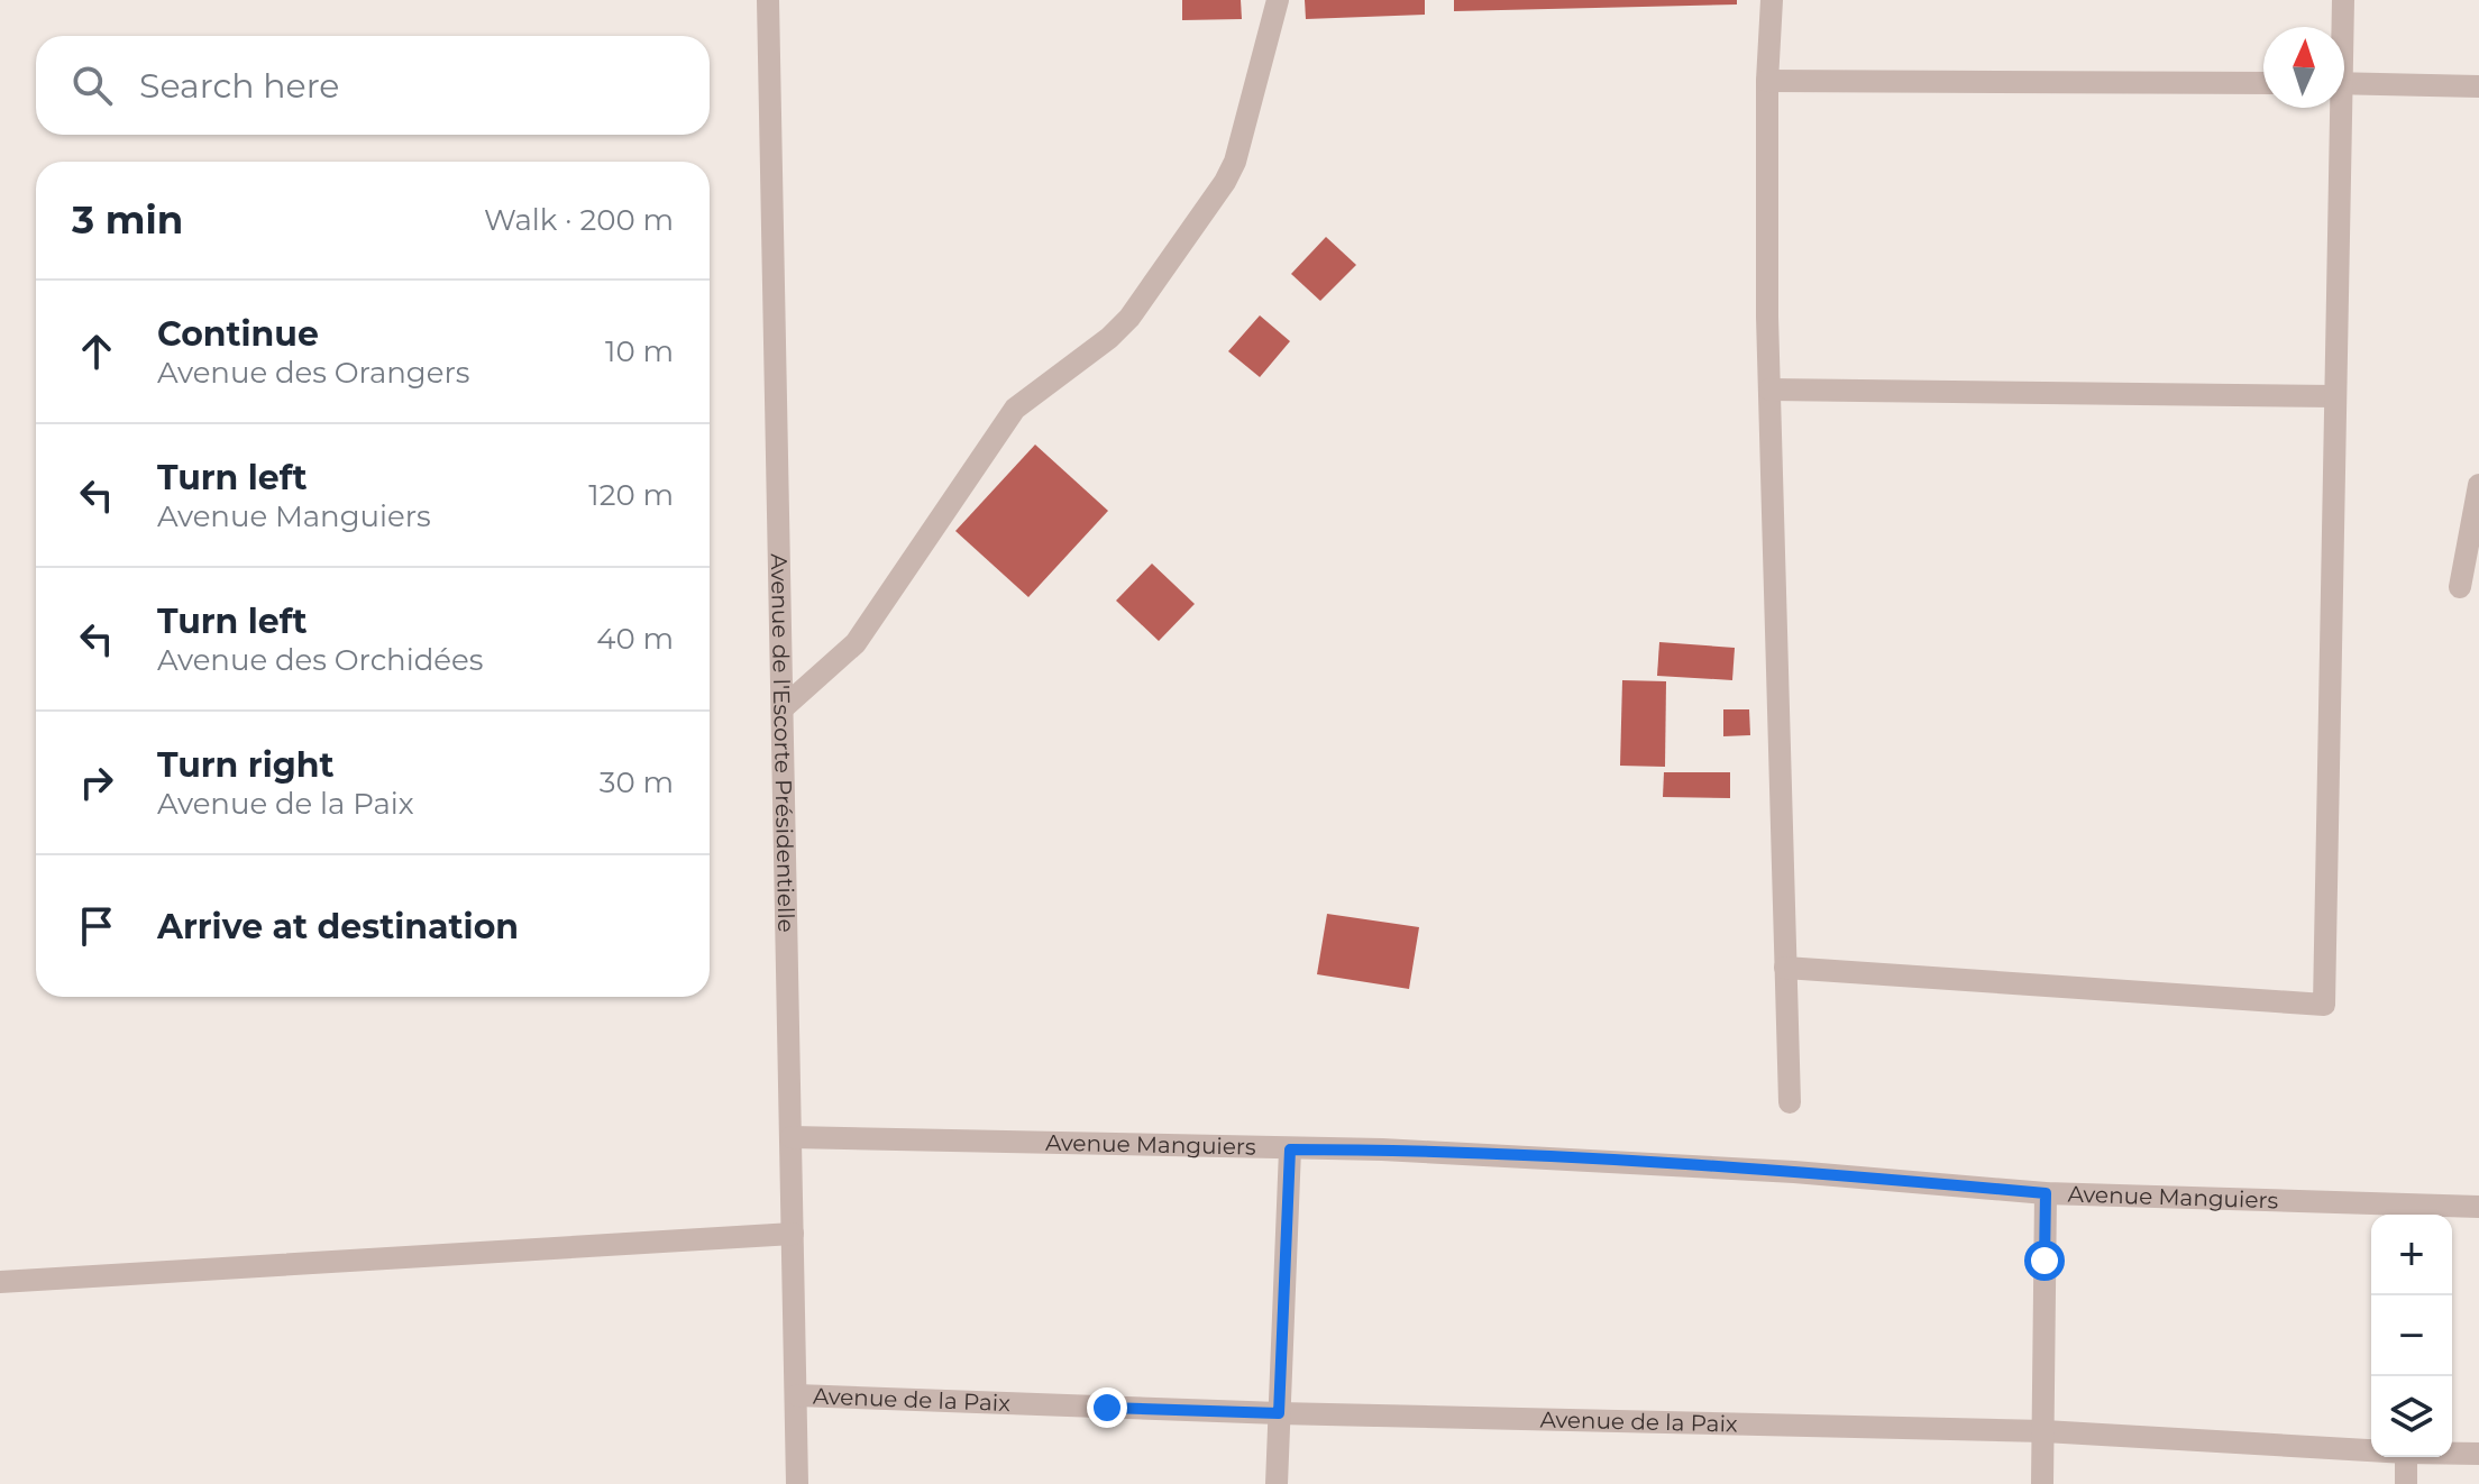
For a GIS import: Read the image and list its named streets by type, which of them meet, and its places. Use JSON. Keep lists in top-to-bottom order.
{
  "streets": {
    "street": ["Avenue de l'Escorte Présidentielle", "Avenue Manguiers", "Avenue de la Paix"]
  },
  "crossings": [
    ["Avenue de l'Escorte Présidentielle", "Avenue Manguiers"],
    ["Avenue de l'Escorte Présidentielle", "Avenue de la Paix"]
  ],
  "north": "top",
  "page": {
    "search": "Search here",
    "heading": ["3 min", "Walk · 200 m"],
    "list": [
      ["Continue", "Avenue des Orangers", "10 m"],
      ["Turn left", "Avenue Manguiers", "120 m"],
      ["Turn left", "Avenue des Orchidées", "40 m"],
      ["Turn right", "Avenue de la Paix", "30 m"],
      "Arrive at destination"
    ],
    "map_buttons": ["+", "−"]
  }
}
